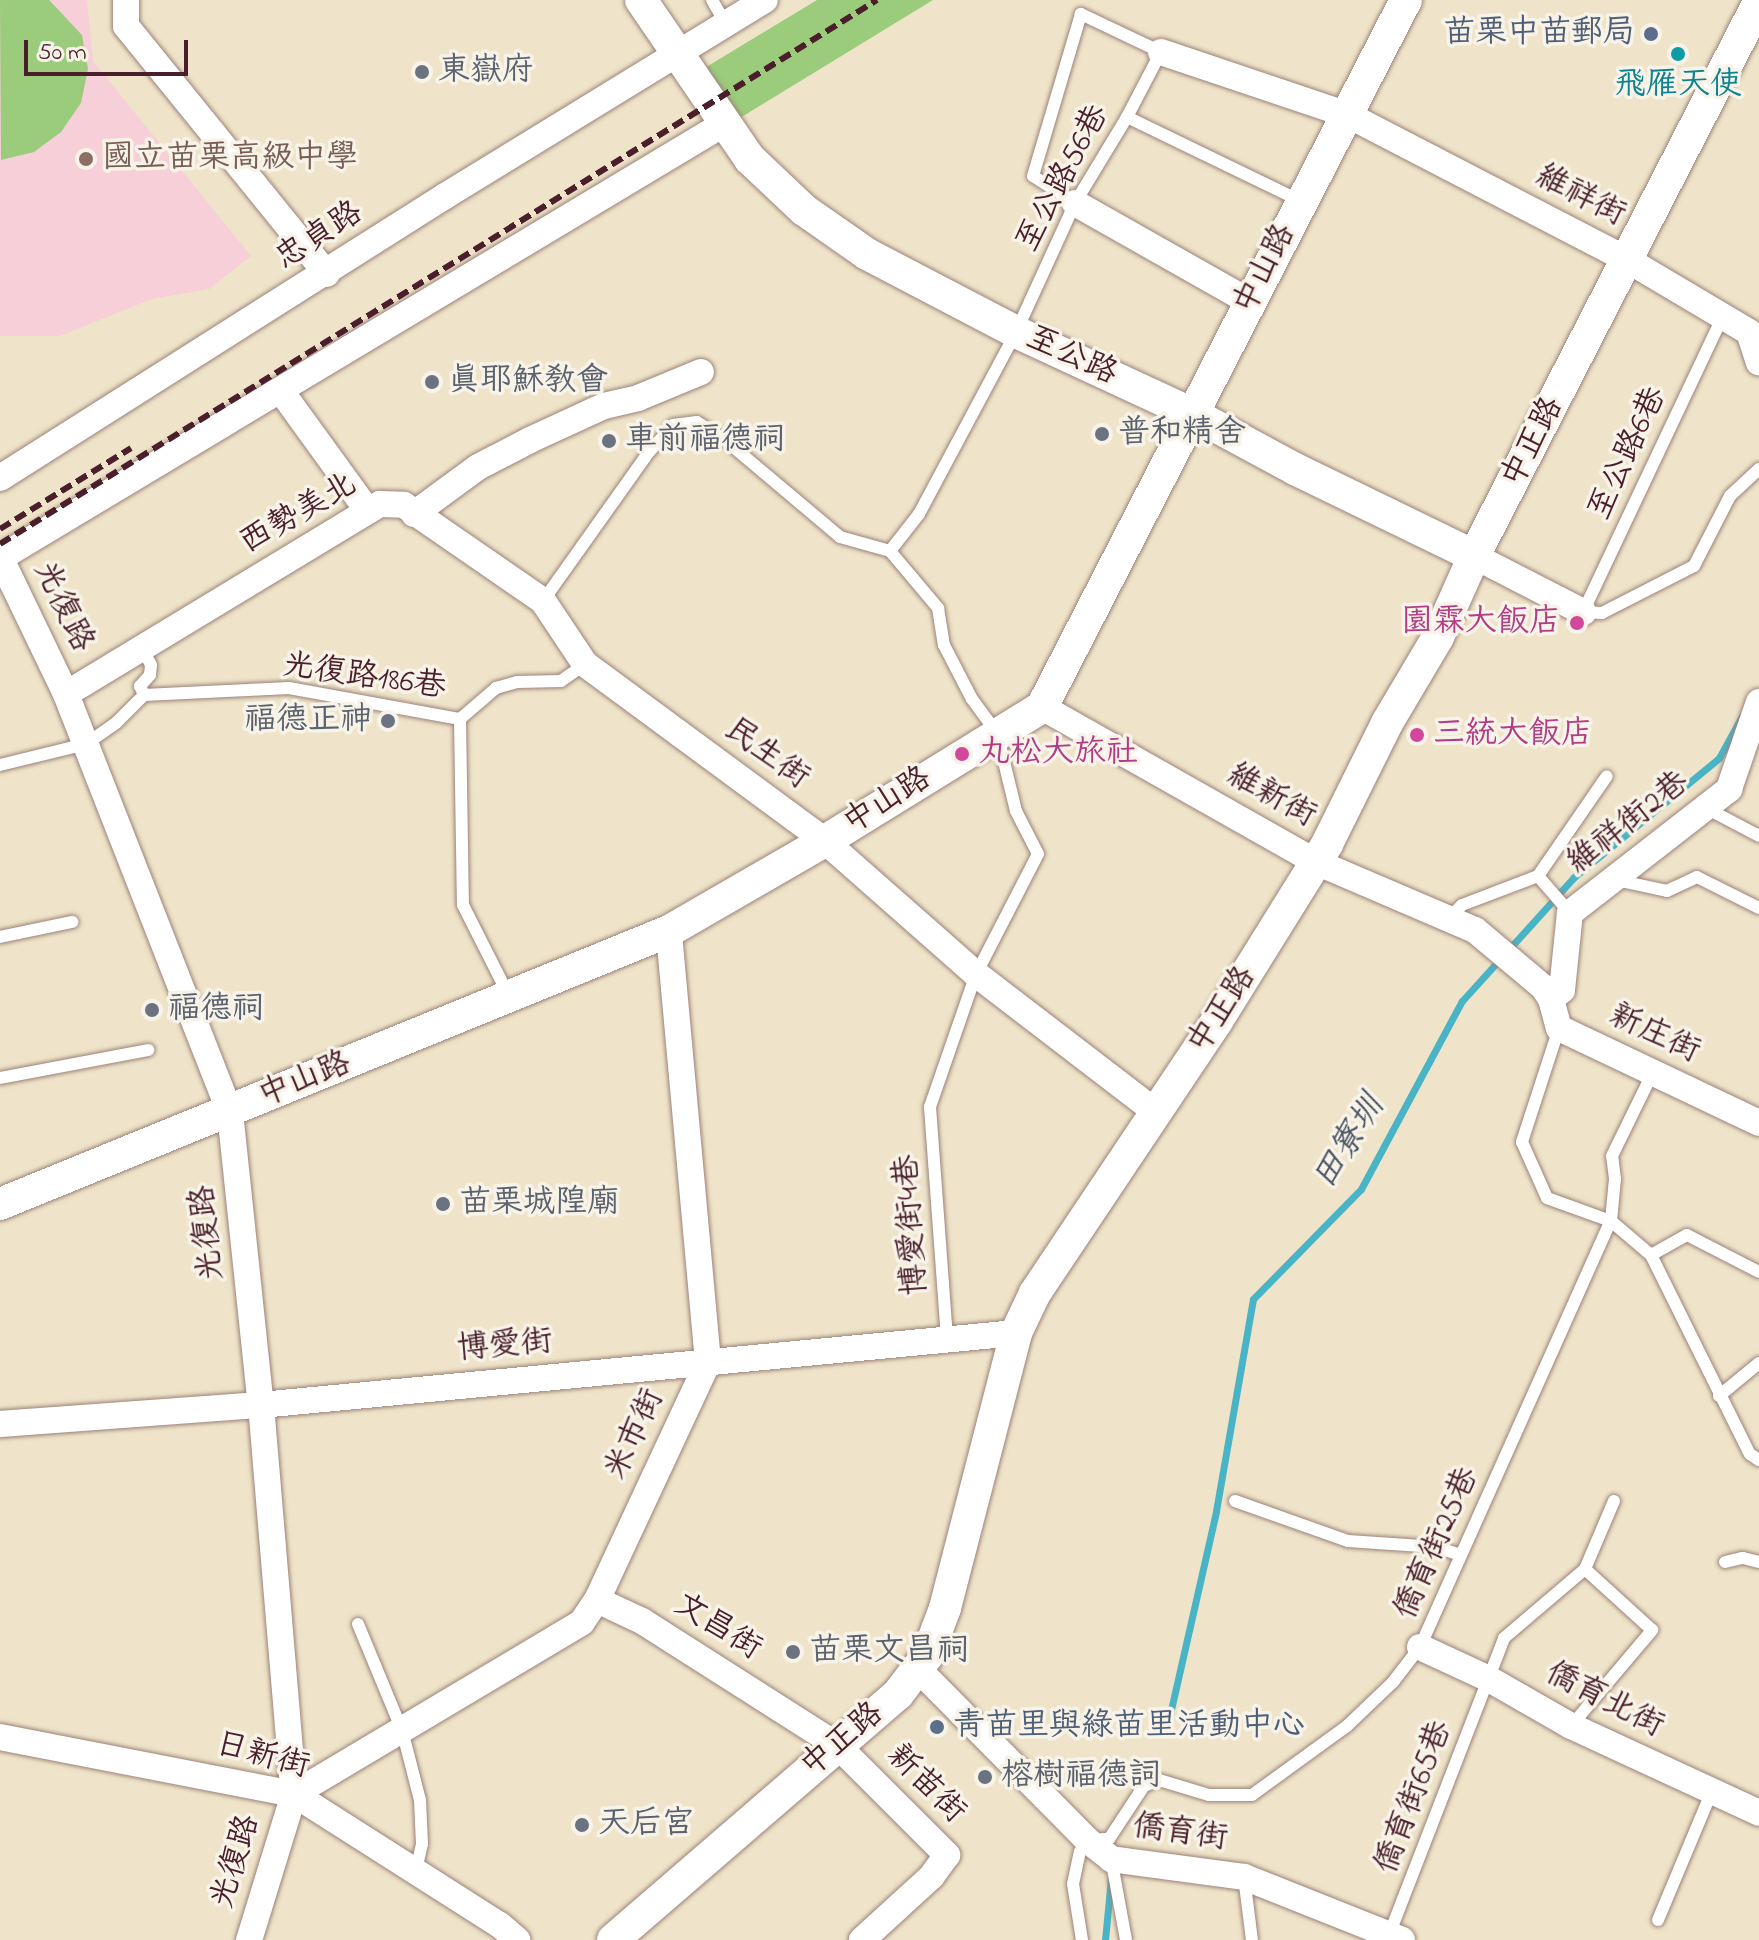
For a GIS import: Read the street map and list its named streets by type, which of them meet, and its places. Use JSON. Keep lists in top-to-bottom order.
{
  "streets": {
    "street": [
      "維祥街",
      "忠貞路",
      "中山路",
      "至公路",
      "中正路",
      "西勢美北",
      "光復路",
      "民生街",
      "維新街",
      "維祥街2巷",
      "新庄街",
      "博愛街",
      "米市街",
      "文昌街",
      "僑育北街",
      "日新街",
      "新苗街",
      "僑育街"
    ],
    "lane": [
      "至公路56巷",
      "至公路6巷",
      "光復路186巷",
      "博愛街4巷",
      "僑育街25巷",
      "僑育街65巷"
    ]
  },
  "crossings": [
    ["至公路56巷", "維祥街"],
    ["至公路56巷", "至公路"],
    ["維祥街", "中山路"],
    ["維祥街", "中正路"],
    ["維祥街", "至公路6巷"],
    ["忠貞路", "至公路"],
    ["中山路", "至公路"],
    ["中山路", "光復路"],
    ["中山路", "民生街"],
    ["中山路", "維新街"],
    ["至公路", "中正路"],
    ["至公路", "至公路6巷"],
    ["中正路", "民生街"],
    ["中正路", "維新街"],
    ["中正路", "博愛街"],
    ["中正路", "文昌街"],
    ["中正路", "新苗街"],
    ["中正路", "僑育街"],
    ["西勢美北", "光復路"],
    ["西勢美北", "民生街"],
    ["光復路", "博愛街"],
    ["光復路", "米市街"],
    ["光復路", "日新街"],
    ["民生街", "博愛街4巷"],
    ["維新街", "維祥街2巷"],
    ["維新街", "新庄街"],
    ["維祥街2巷", "新庄街"],
    ["新庄街", "僑育街25巷"],
    ["博愛街4巷", "博愛街"],
    ["博愛街", "米市街"],
    ["米市街", "文昌街"],
    ["米市街", "日新街"],
    ["僑育街25巷", "僑育北街"],
    ["僑育街25巷", "僑育街"],
    ["文昌街", "新苗街"],
    ["僑育北街", "僑育街65巷"],
    ["僑育街65巷", "僑育街"]
  ],
  "water": ["田寮圳"],
  "places": [
    "苗栗中苗郵局",
    "飛雁天使",
    "東嶽府",
    "國立苗栗高級中學",
    "真耶穌教會",
    "普和精舍",
    "車前福德祠",
    "園霖大飯店",
    "福德正神",
    "三統大飯店",
    "丸松大旅社",
    "福德祠",
    "苗栗城隍廟",
    "苗栗文昌祠",
    "青苗里與綠苗里活動中心",
    "榕樹福德詞",
    "天后宮"
  ],
  "scale_bar": "50 m"
}
